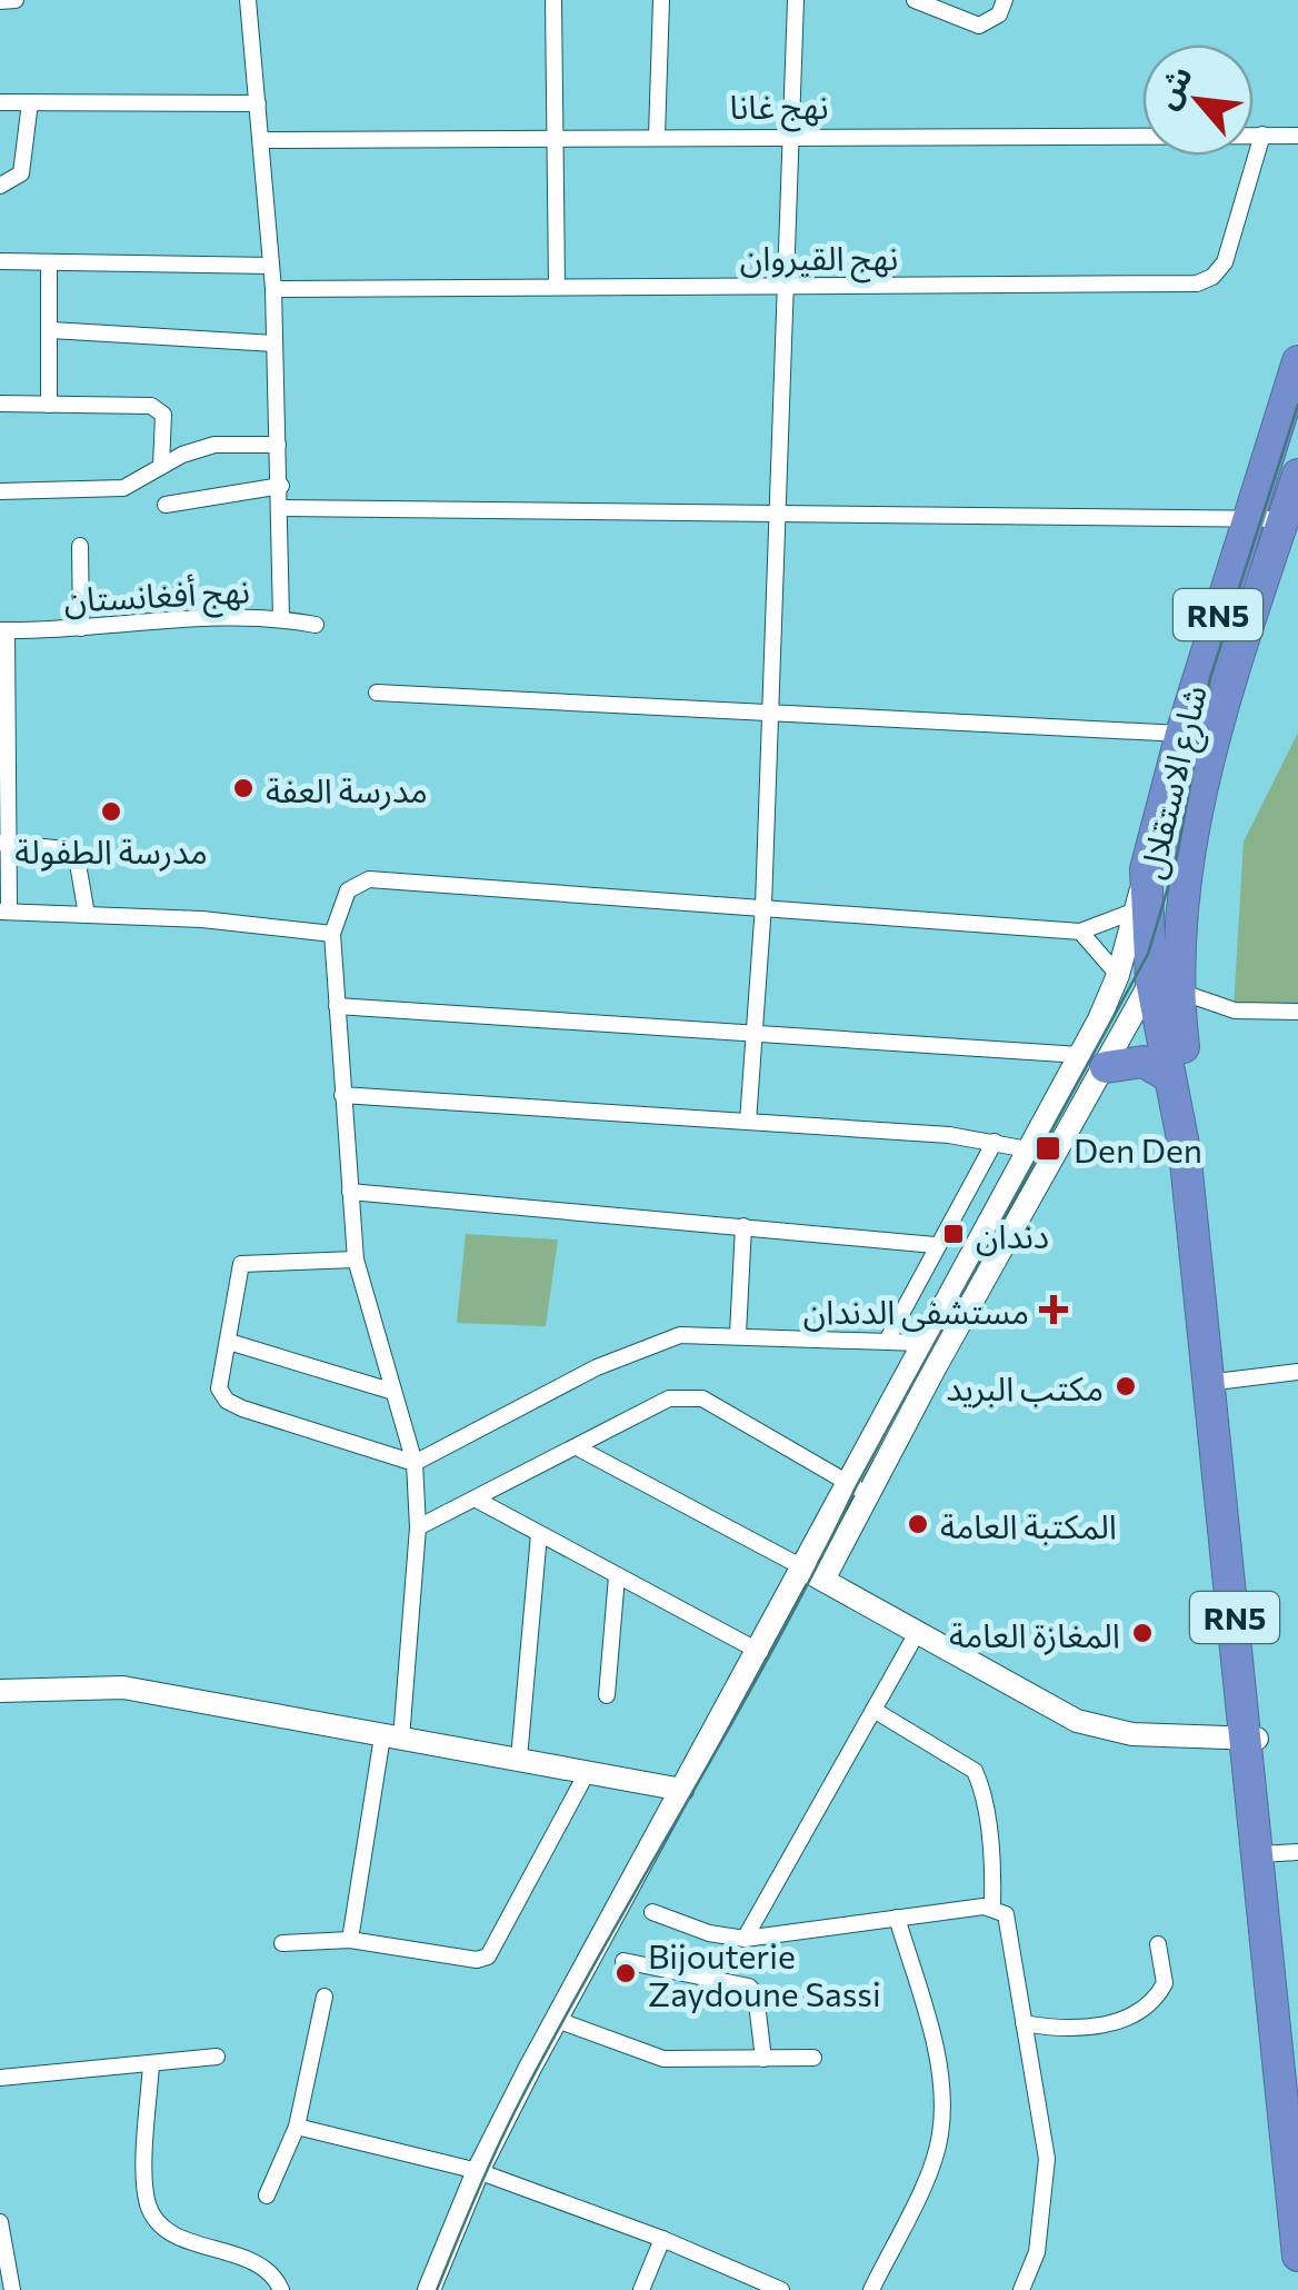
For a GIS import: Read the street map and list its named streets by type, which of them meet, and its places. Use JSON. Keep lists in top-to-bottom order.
{
  "streets": {
    "highway": ["RN5", "شارع الاستقلال"],
    "street": ["نهج غانا", "نهج القيروان", "نهج أفغانستان"]
  },
  "crossings": [
    ["نهج غانا", "نهج القيروان"],
    ["RN5", "شارع الاستقلال"]
  ],
  "places": {
    "other": [
      "مدرسة العفة",
      "مدرسة الطفولة",
      "مكتب البريد",
      "المكتبة العامة",
      "المغازة العامة",
      "Bijouterie Zaydoune Sassi"
    ],
    "transit": ["Den Den", "دندان"],
    "health": ["مستشفى الدندان"]
  },
  "north": "top left"
}
